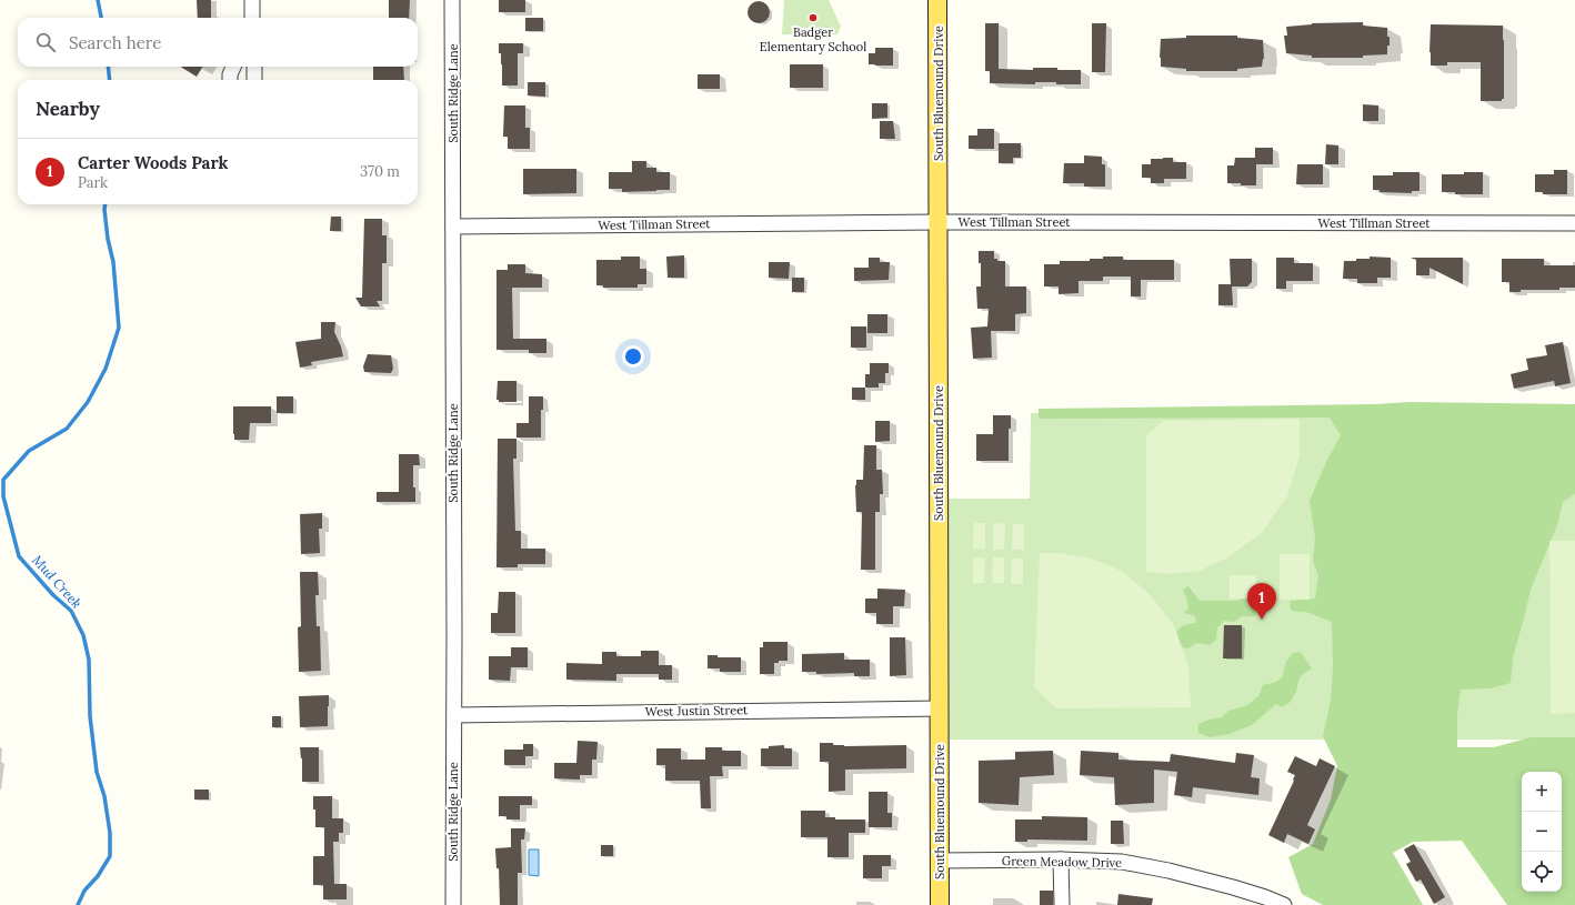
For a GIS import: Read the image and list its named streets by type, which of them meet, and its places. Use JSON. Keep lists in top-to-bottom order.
{
  "streets": {
    "main road": ["South Bluemound Drive"],
    "street": [
      "South Ridge Lane",
      "West Tillman Street",
      "West Justin Street",
      "Green Meadow Drive"
    ]
  },
  "crossings": [
    ["South Ridge Lane", "West Tillman Street"],
    ["South Ridge Lane", "West Justin Street"],
    ["South Bluemound Drive", "West Tillman Street"],
    ["South Bluemound Drive", "West Justin Street"],
    ["South Bluemound Drive", "Green Meadow Drive"]
  ],
  "water": ["Mud Creek"],
  "places": ["Badger Elementary School"],
  "page": {
    "search": "Search here",
    "heading": "Nearby",
    "list": [
      {
        "mark": "1",
        "name": "Carter Woods Park",
        "note": "Park",
        "value": "370 m"
      }
    ],
    "pins": "1",
    "map_buttons": ["+", "−"]
  }
}
